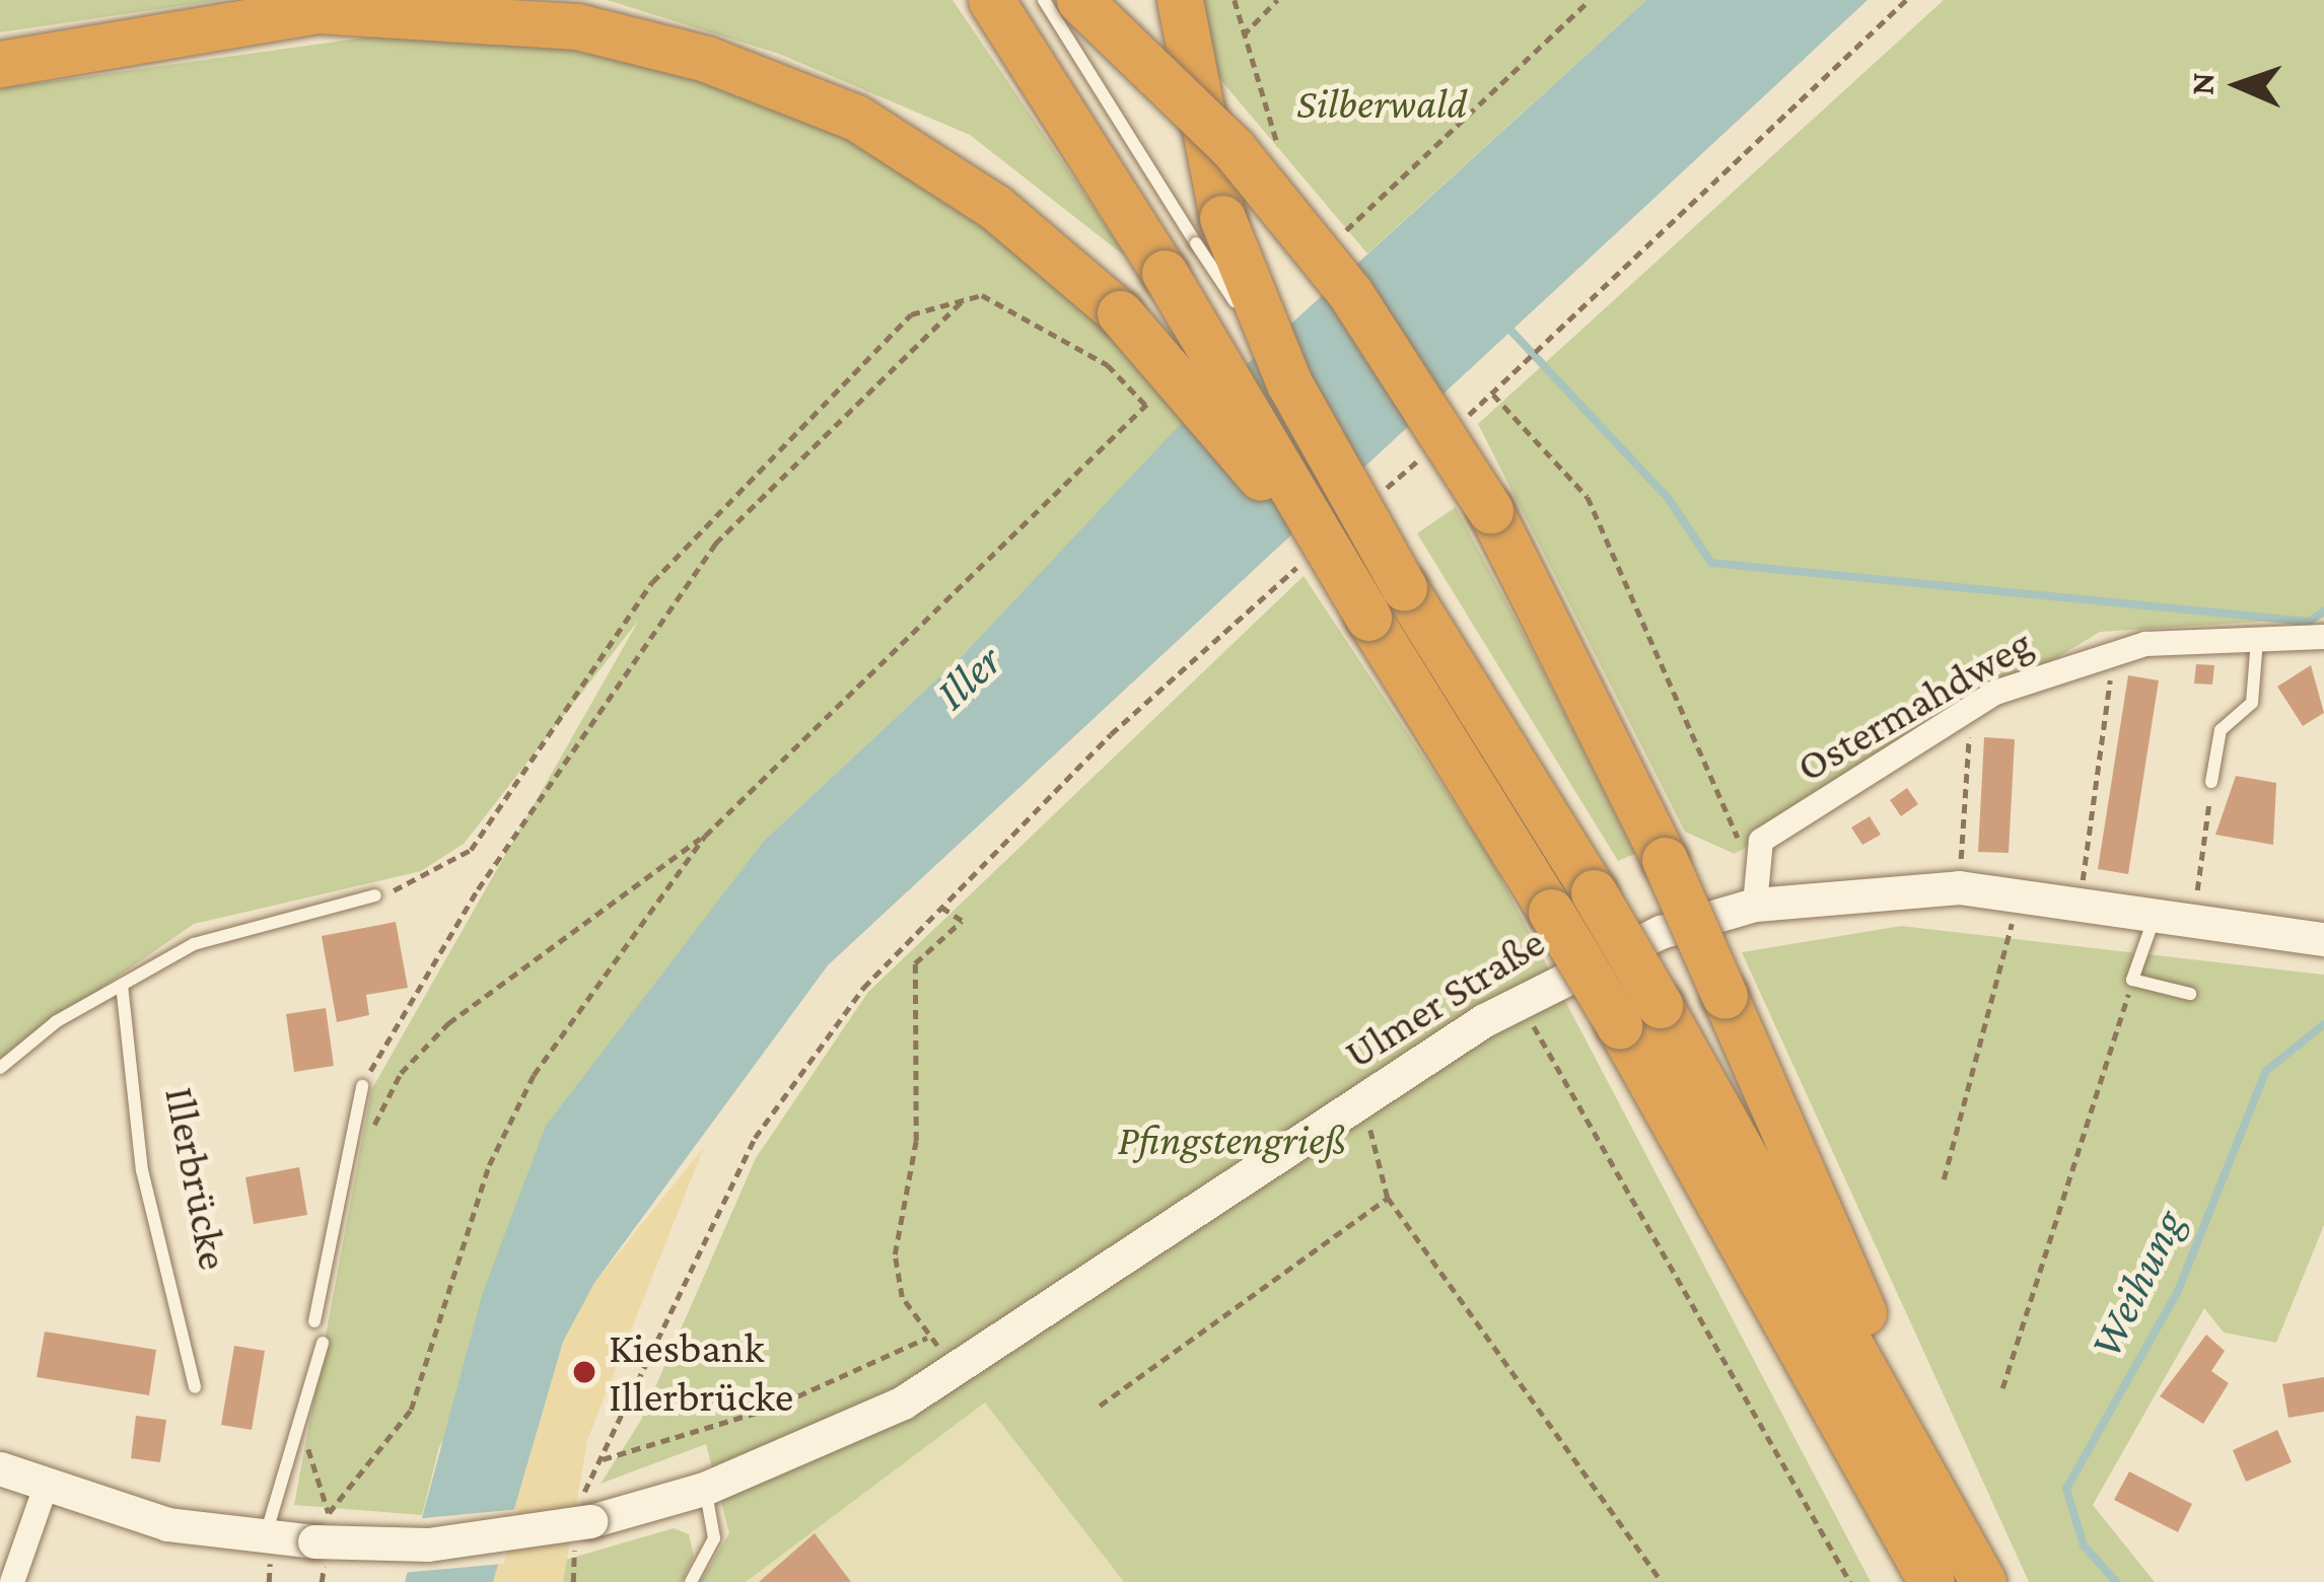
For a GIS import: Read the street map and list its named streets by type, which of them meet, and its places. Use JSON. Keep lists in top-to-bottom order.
{
  "streets": {
    "main road": ["Ulmer Straße"],
    "street": ["Ostermahdweg"],
    "lane": ["Illerbrücke"]
  },
  "water": ["Iller", "Weihung"],
  "parks": ["Silberwald", "Pfingstengrieß"],
  "places": ["Kiesbank Illerbrücke"],
  "north": "left"
}
